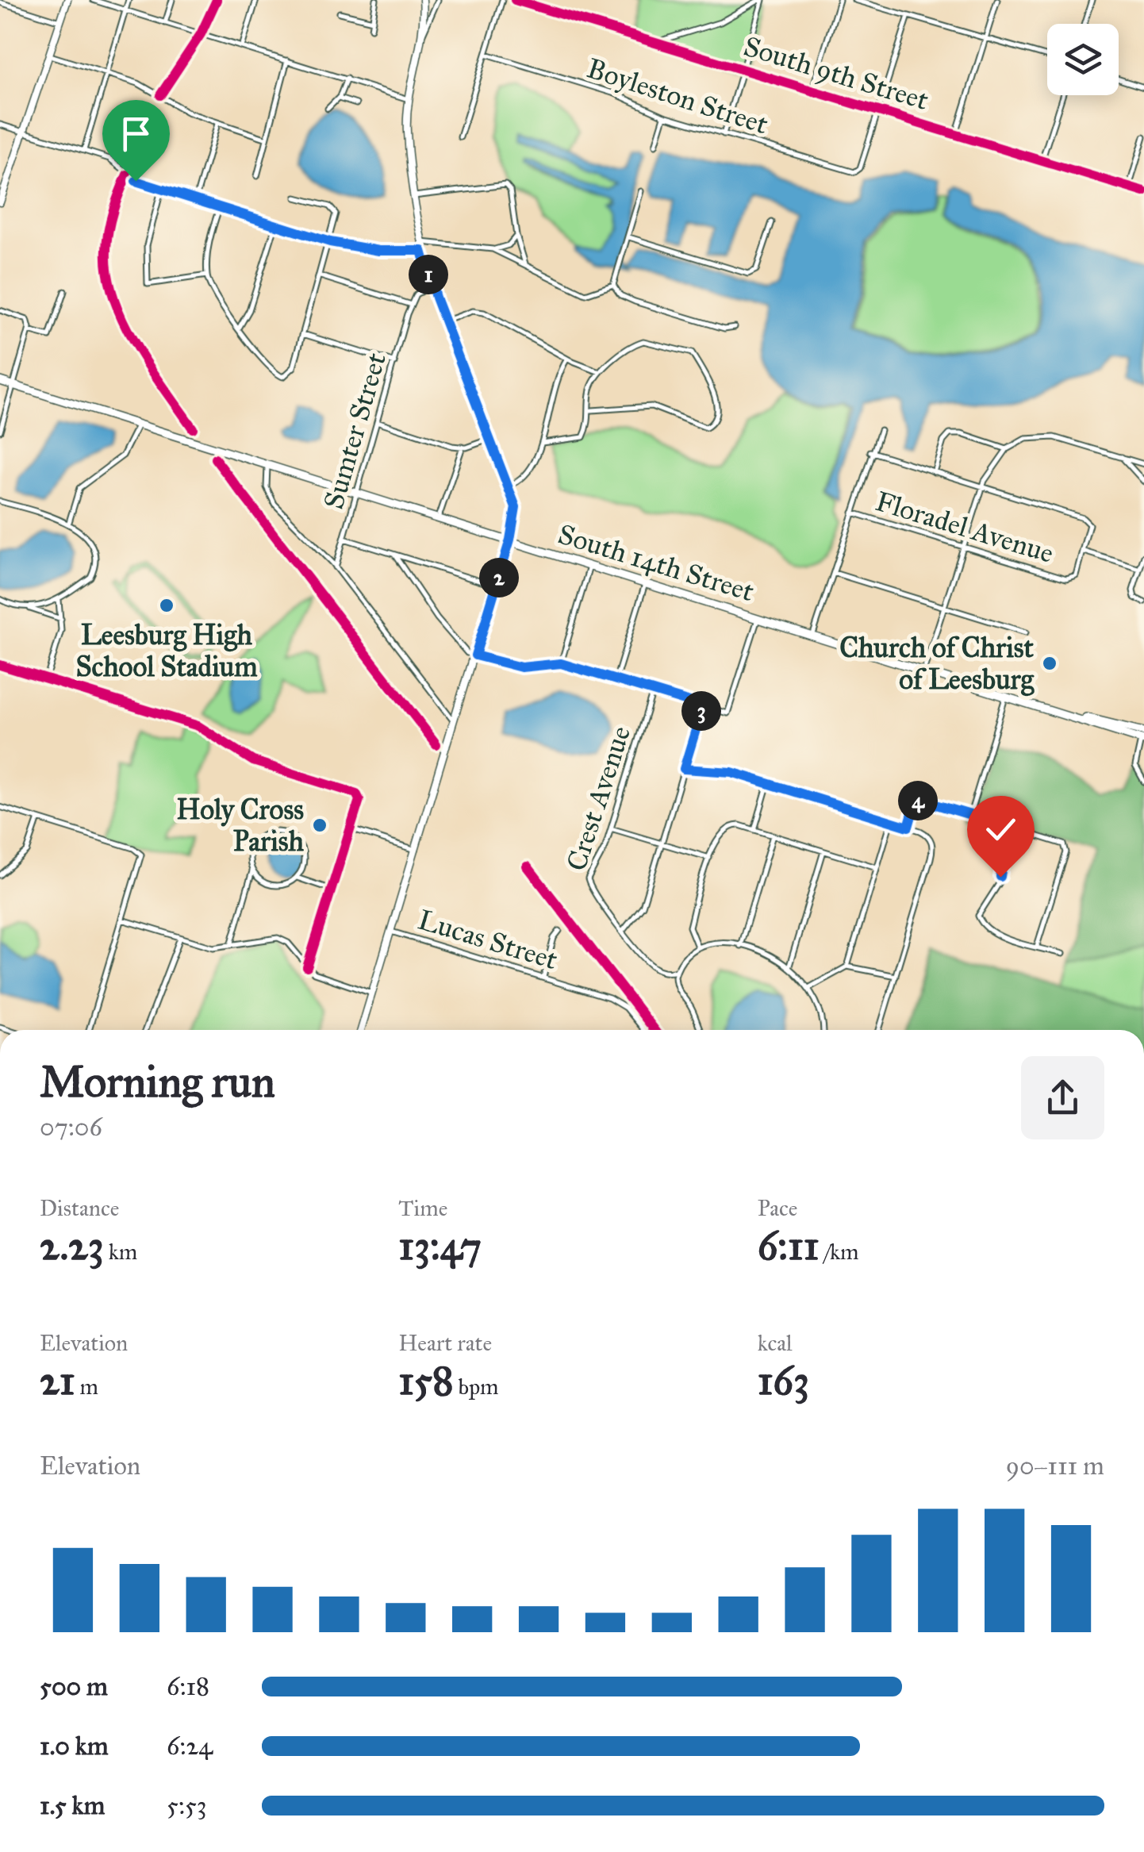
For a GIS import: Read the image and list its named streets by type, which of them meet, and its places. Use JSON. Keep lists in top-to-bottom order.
{
  "streets": {
    "highway": ["South 14th Street"],
    "street": [
      "South 9th Street",
      "Boyleston Street",
      "Sumter Street",
      "Floradel Avenue",
      "Crest Avenue",
      "Lucas Street"
    ]
  },
  "crossings": [
    ["South 9th Street", "Boyleston Street"],
    ["Sumter Street", "South 14th Street"]
  ],
  "places": ["Leesburg High School Stadium", "Church of Christ of Leesburg", "Holy Cross Parish"],
  "page": {
    "pins": [
      "1",
      "2",
      "3",
      "4"
    ],
    "heading": ["Morning run", "07:06"],
    "stats": [
      ["Distance", "2.23 km"],
      ["Time", "13:47"],
      ["Pace", "6:11 /km"],
      ["Elevation", "21 m"],
      ["Heart rate", "158 bpm"],
      ["kcal", "163"]
    ],
    "chart": ["Elevation", "90–111 m"],
    "list": [
      {
        "name": "500 m",
        "note": "6:18"
      },
      {
        "name": "1.0 km",
        "note": "6:24"
      },
      {
        "name": "1.5 km",
        "note": "5:53"
      }
    ]
  }
}
